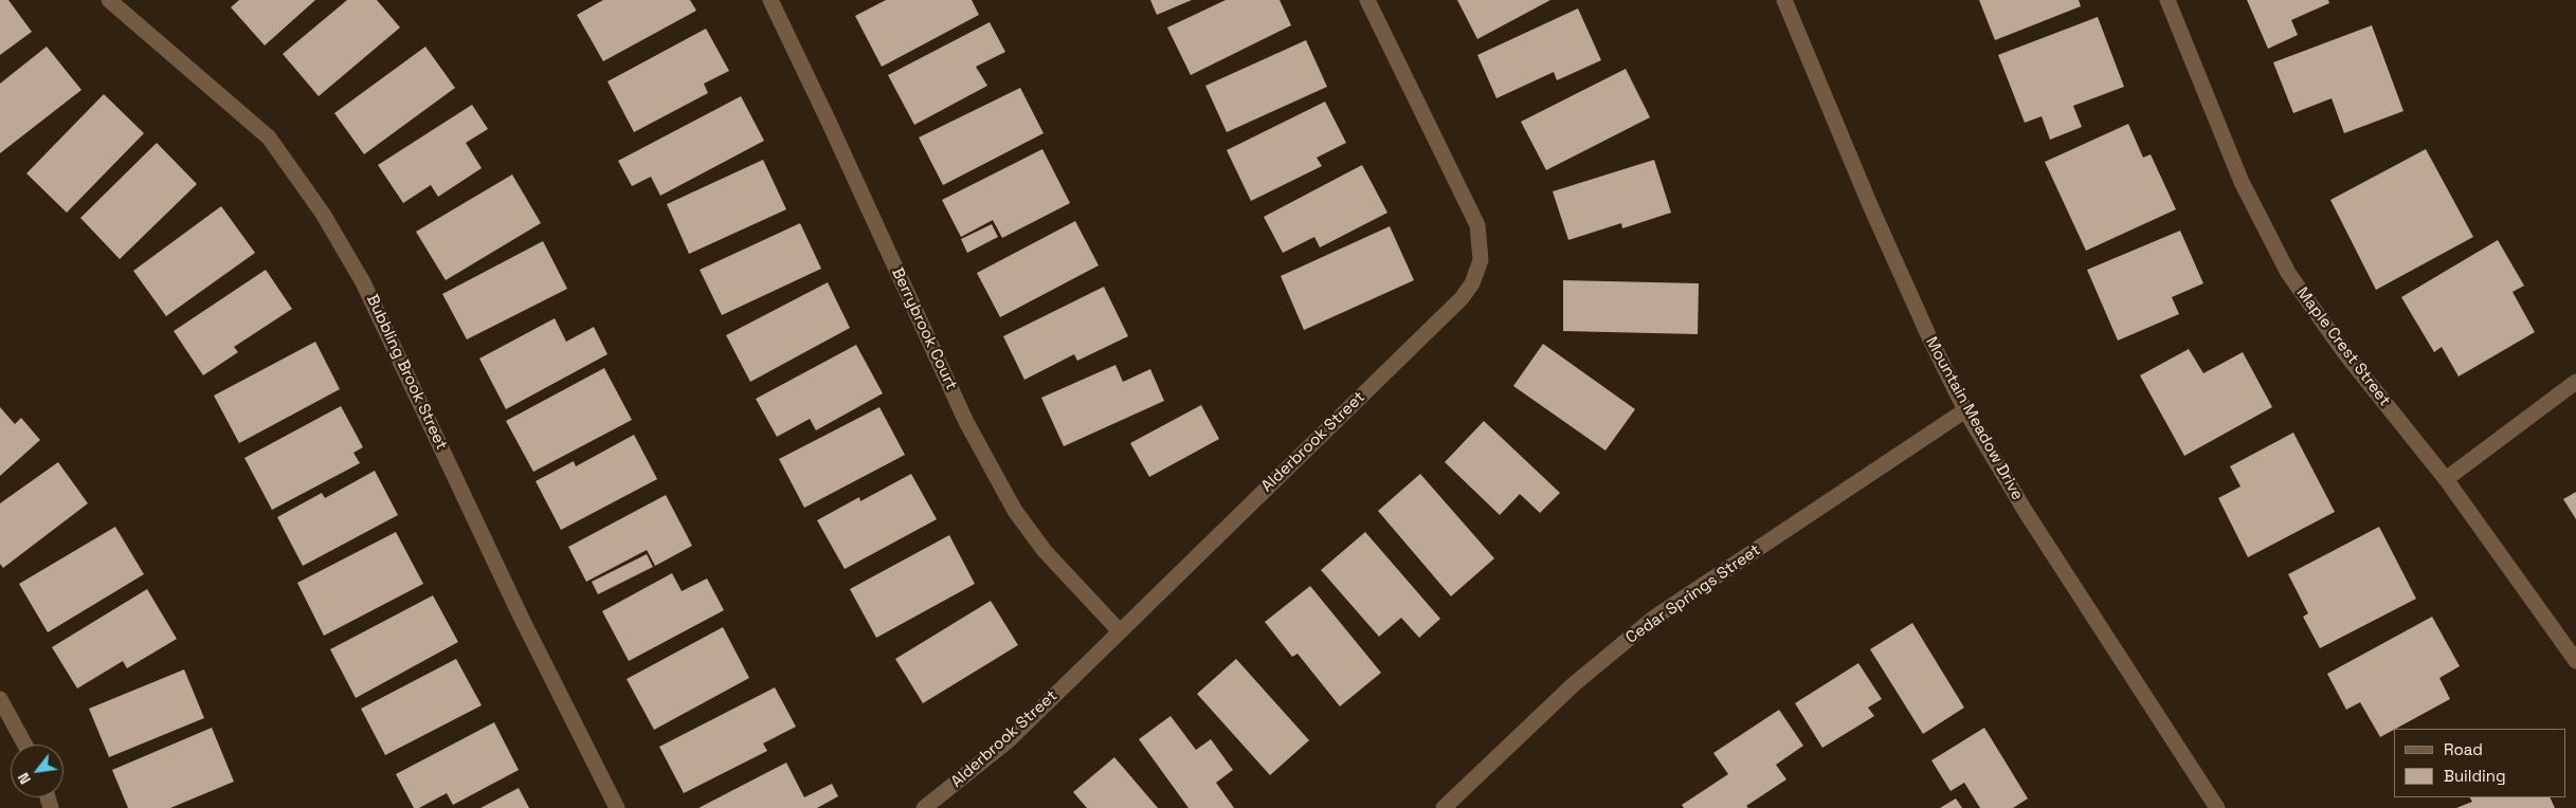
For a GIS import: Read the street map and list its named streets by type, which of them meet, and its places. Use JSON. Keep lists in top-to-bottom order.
{
  "streets": {
    "street": [
      "Berrybrook Court",
      "Maple Crest Street",
      "Bubbling Brook Street",
      "Mountain Meadow Drive",
      "Alderbrook Street",
      "Cedar Springs Street"
    ]
  },
  "crossings": [
    ["Berrybrook Court", "Alderbrook Street"],
    ["Mountain Meadow Drive", "Cedar Springs Street"]
  ],
  "legend": ["Road", "Building"],
  "north": "bottom left"
}
